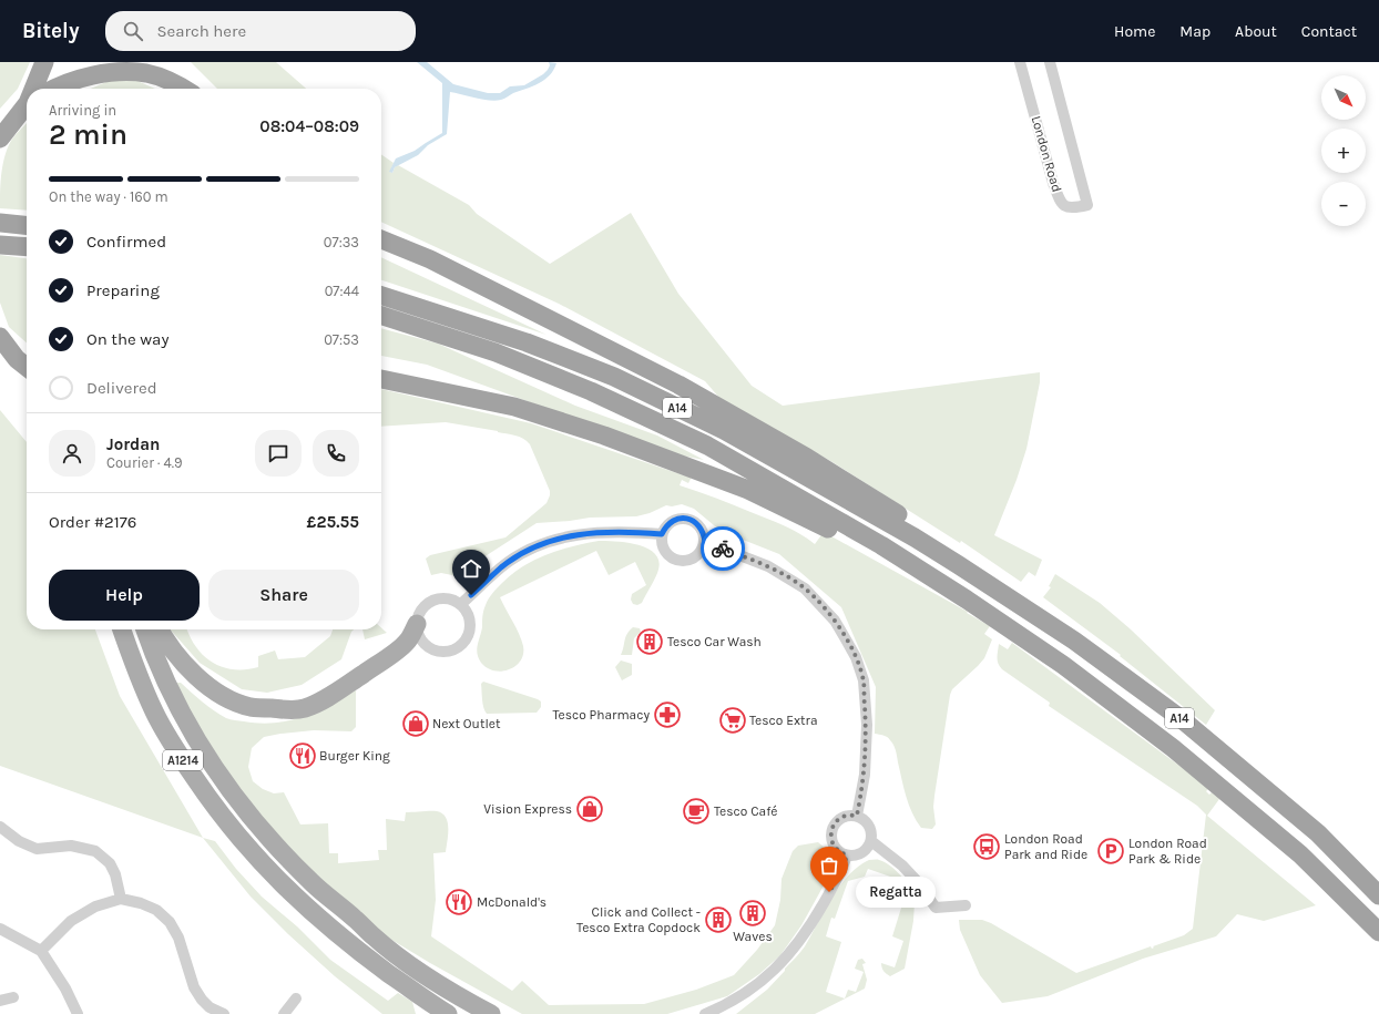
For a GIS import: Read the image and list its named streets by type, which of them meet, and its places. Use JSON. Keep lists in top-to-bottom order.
{
  "streets": {
    "highway": ["A14"],
    "main road": ["A1214"],
    "street": ["London Road"]
  },
  "places": {
    "building": ["Tesco Car Wash", "Waves", "Click and Collect - Tesco Extra Copdock"],
    "pharmacy": ["Tesco Pharmacy"],
    "supermarket": ["Tesco Extra"],
    "shop": ["Next Outlet", "Vision Express"],
    "restaurant": ["Burger King", "McDonald's"],
    "cafe": ["Tesco Café"],
    "bus stop": ["London Road Park and Ride"],
    "parking": ["London Road Park & Ride"],
    "other": ["Regatta"]
  },
  "north": "bottom right",
  "page": {
    "header": "Bitely",
    "search": "Search here",
    "nav": [
      "Home",
      "Map",
      "About",
      "Contact"
    ],
    "map_buttons": ["+", "−"],
    "heading": ["2 min", "Arriving in", "08:04–08:09"],
    "panel": [
      "Jordan",
      "Courier · 4.9",
      "Order #2176",
      "£25.55"
    ],
    "bar": "On the way · 160 m",
    "list": [
      ["Confirmed", "07:33"],
      ["Preparing", "07:44"],
      ["On the way", "07:53"],
      "Delivered"
    ],
    "buttons": ["Help", "Share"],
    "bubble": "Regatta"
  }
}
